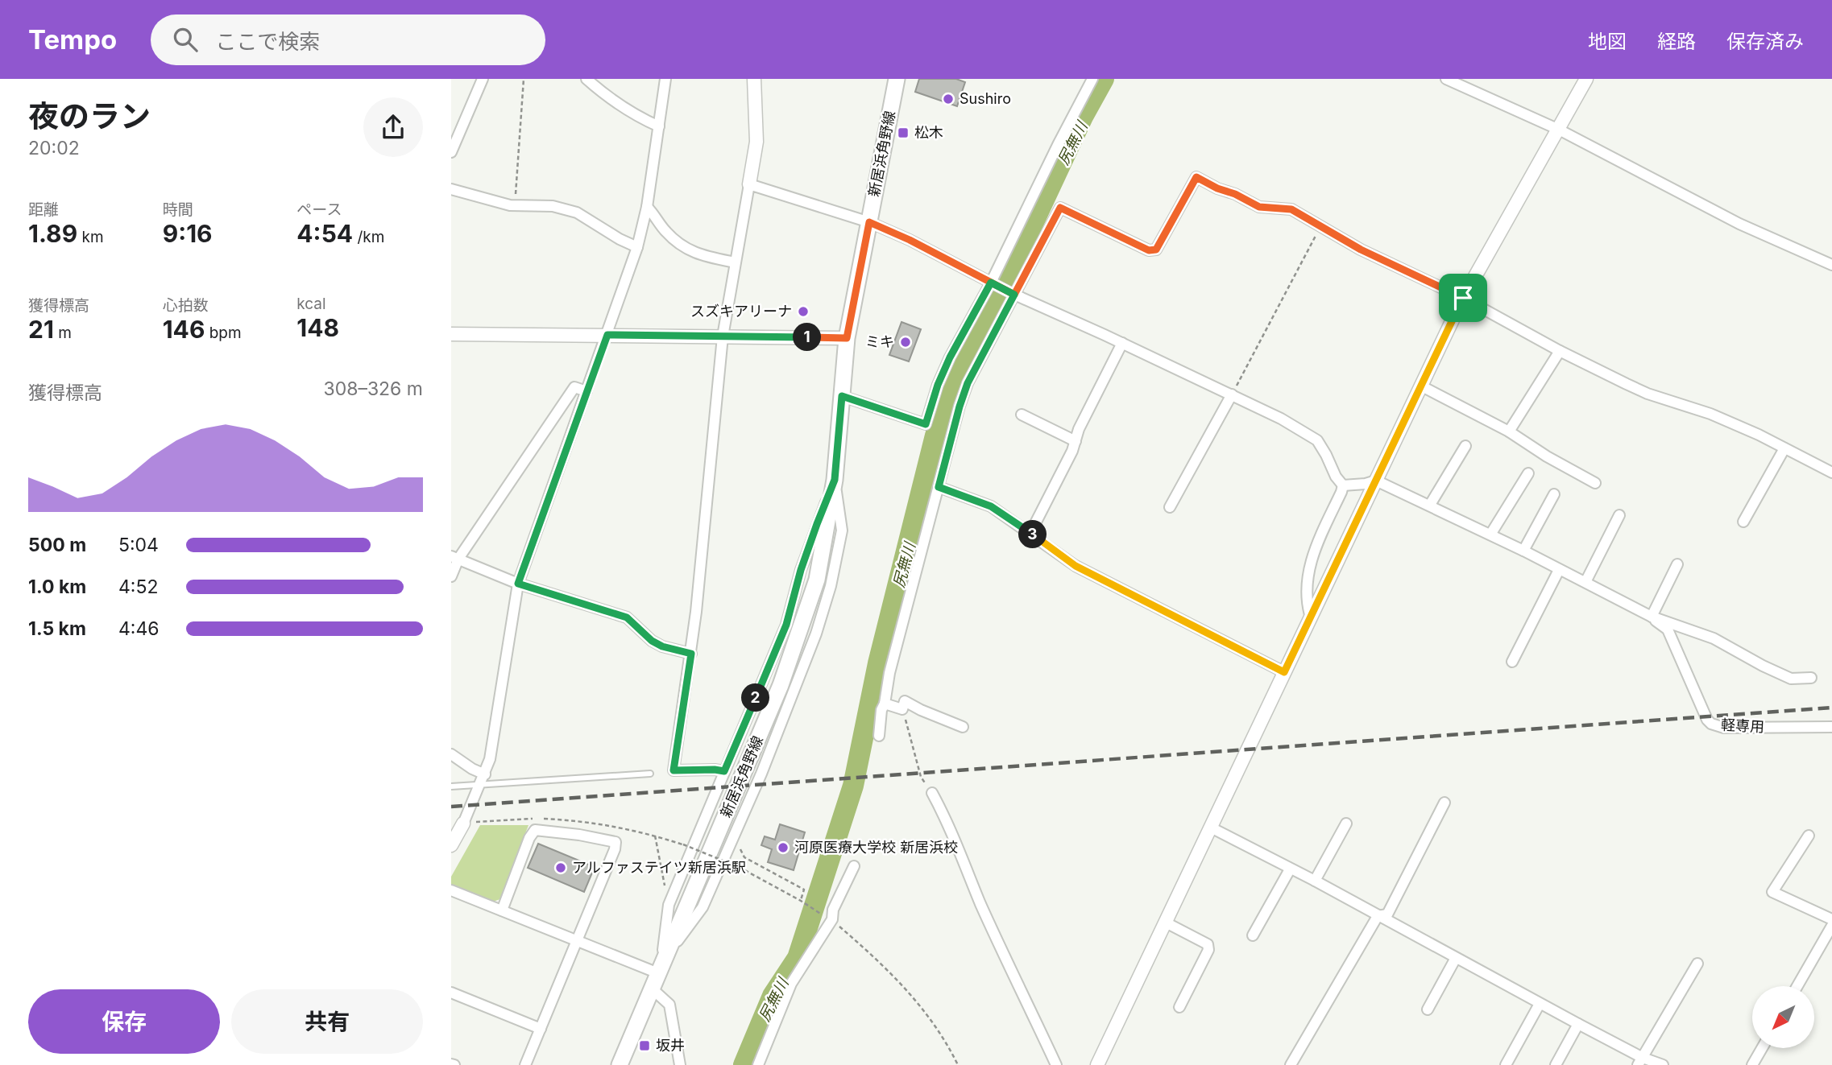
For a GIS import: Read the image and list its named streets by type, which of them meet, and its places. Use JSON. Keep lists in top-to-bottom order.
{
  "streets": {
    "main road": ["新居浜角野線"],
    "street": ["軽専用"]
  },
  "water": ["尻無川"],
  "places": {
    "other": [
      "Sushiro",
      "スズキアリーナ",
      "ミキ",
      "河原医療大学校 新居浜校",
      "アルファステイツ新居浜駅"
    ],
    "transit": ["松木", "坂井"]
  },
  "north": "bottom left",
  "page": {
    "header": "Tempo",
    "search": "ここで検索",
    "nav": ["地図", "経路", "保存済み"],
    "heading": ["夜のラン", "20:02"],
    "stats": [
      ["距離", "1.89 km"],
      ["時間", "9:16"],
      ["ペース", "4:54 /km"],
      ["獲得標高", "21 m"],
      ["心拍数", "146 bpm"],
      ["kcal", "148"]
    ],
    "pins": ["1", "3", "2"],
    "chart": ["獲得標高", "308–326 m"],
    "list": [
      {
        "name": "500 m",
        "note": "5:04"
      },
      {
        "name": "1.0 km",
        "note": "4:52"
      },
      {
        "name": "1.5 km",
        "note": "4:46"
      }
    ],
    "buttons": ["保存", "共有"]
  }
}
